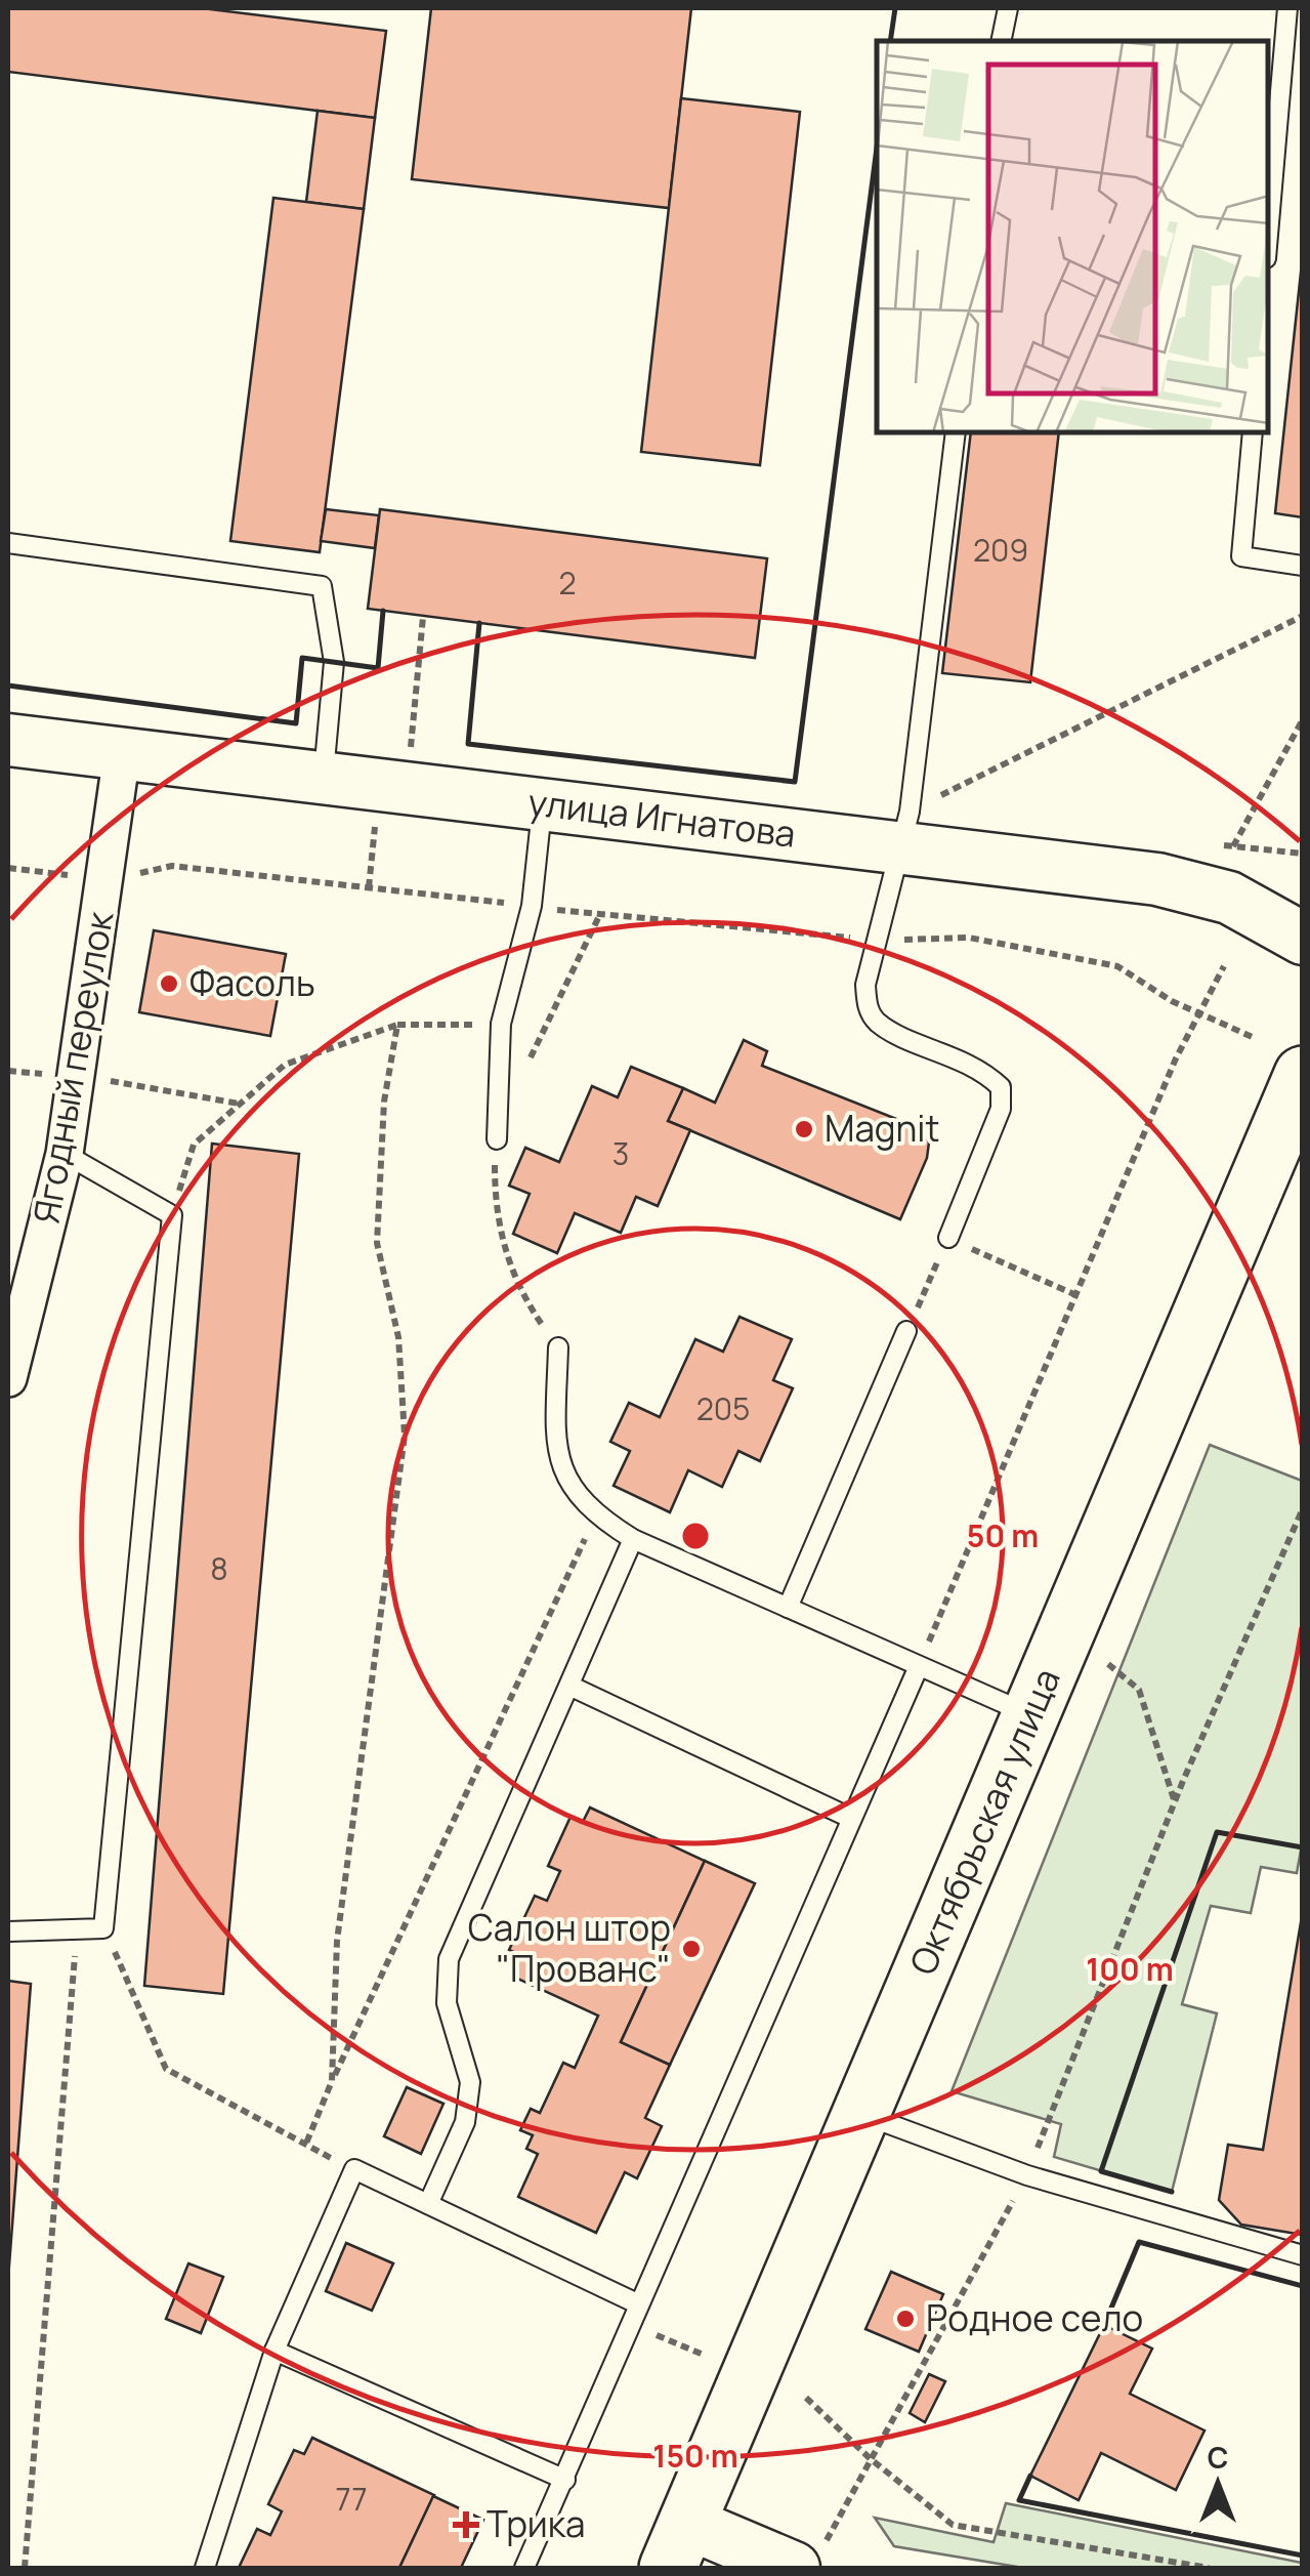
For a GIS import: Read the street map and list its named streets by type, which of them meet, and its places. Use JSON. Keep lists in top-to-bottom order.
{
  "streets": {
    "main road": ["улица Игнатова", "Октябрьская улица"],
    "street": ["Ягодный переулок"]
  },
  "crossings": [
    ["улица Игнатова", "Ягодный переулок"]
  ],
  "places": {
    "other": [
      "Фасоль",
      "Magnit",
      "Салон штор \"Прованс\"",
      "Родное село"
    ],
    "health": ["Трика"]
  },
  "house_numbers": [
    "209",
    "2",
    "3",
    "205",
    "8",
    "77"
  ],
  "north": "top",
  "rings": ["50 m", "100 m", "150 m"]
}
